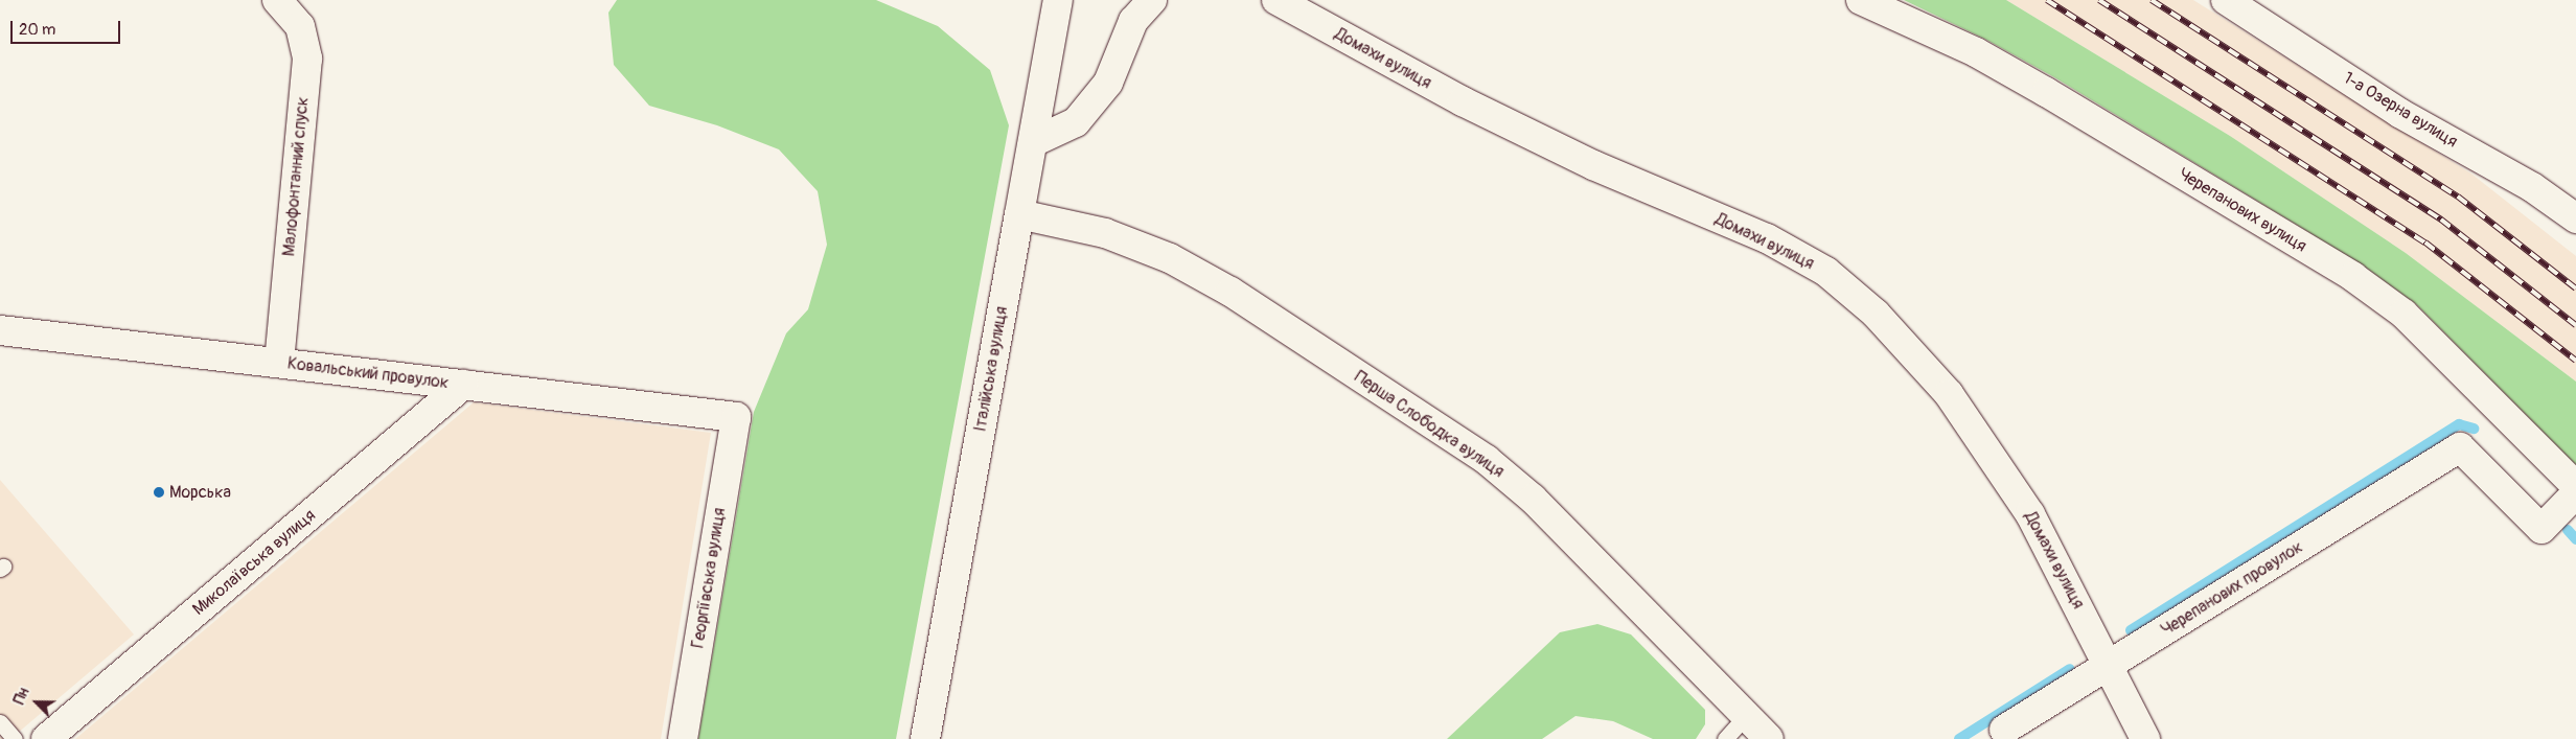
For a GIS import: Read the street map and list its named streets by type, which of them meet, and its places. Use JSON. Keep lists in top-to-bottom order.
{
  "streets": {
    "street": [
      "Домахи вулиця",
      "1-а Озерна вулиця",
      "Малофонтанний спуск",
      "Черепанових вулиця",
      "Італійська вулиця",
      "Ковальський провулок",
      "Перша Слободка вулиця",
      "Миколаївська вулиця",
      "Георгіївська вулиця",
      "Черепанових провулок"
    ]
  },
  "crossings": [
    ["Домахи вулиця", "Черепанових провулок"],
    ["Малофонтанний спуск", "Ковальський провулок"],
    ["Італійська вулиця", "Перша Слободка вулиця"],
    ["Ковальський провулок", "Миколаївська вулиця"],
    ["Ковальський провулок", "Георгіївська вулиця"]
  ],
  "places": ["Морська"],
  "scale_bar": "20 m",
  "north": "top left"
}
